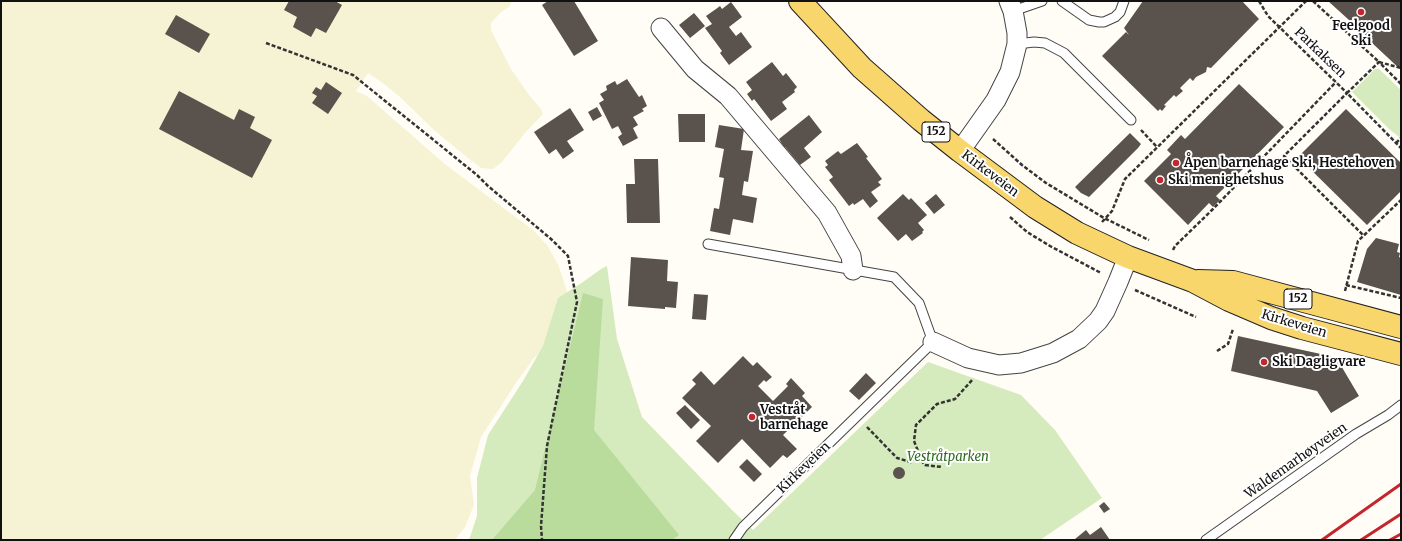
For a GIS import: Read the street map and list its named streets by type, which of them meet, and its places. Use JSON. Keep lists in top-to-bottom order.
{
  "streets": {
    "main road": ["152", "Kirkeveien"],
    "lane": ["Waldemarhøyveien"],
    "path": ["Parkaksen"]
  },
  "parks": ["Vestråtparken"],
  "places": [
    "Feelgood Ski",
    "Åpen barnehage Ski, Hestehoven",
    "Ski menighetshus",
    "Ski Dagligvare",
    "Vestråt barnehage"
  ]
}
